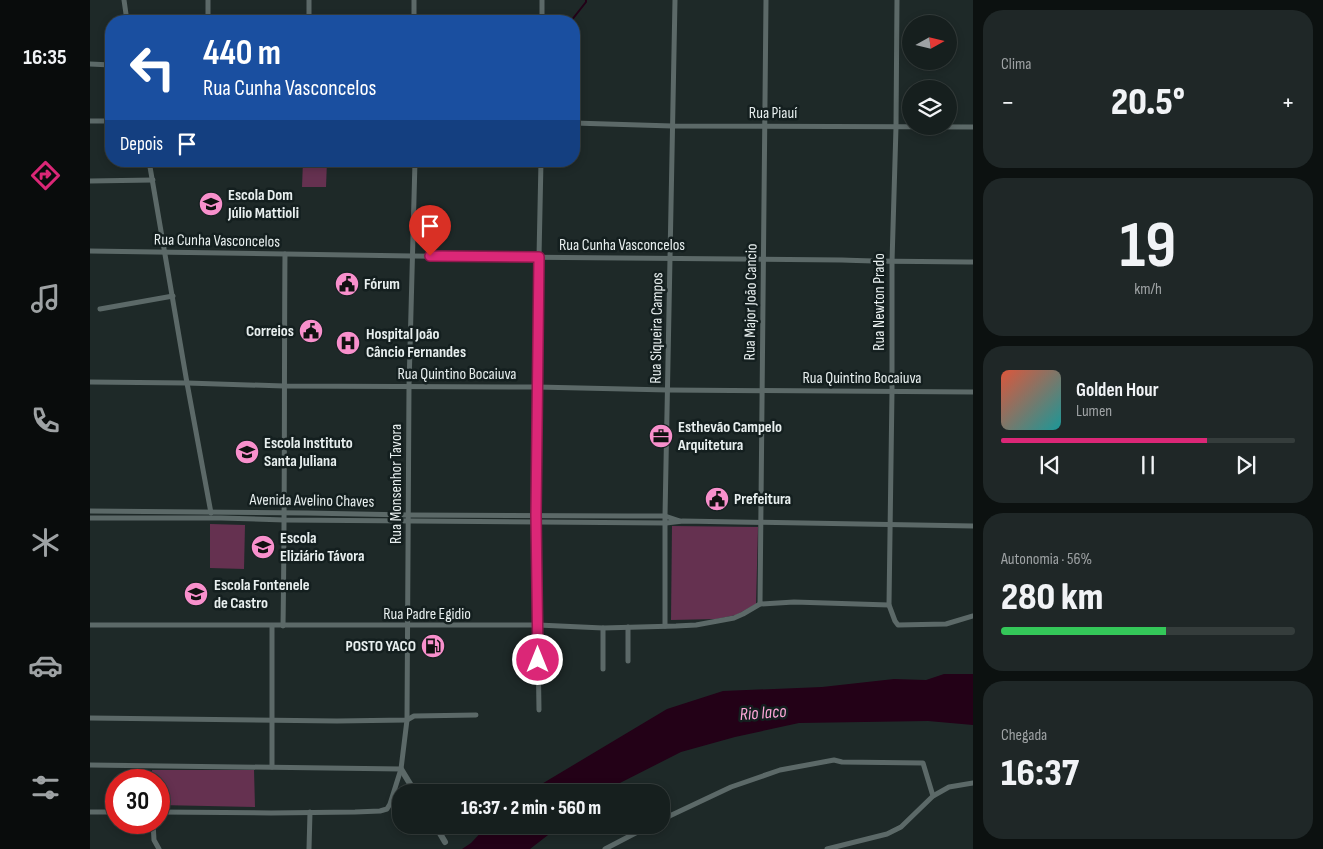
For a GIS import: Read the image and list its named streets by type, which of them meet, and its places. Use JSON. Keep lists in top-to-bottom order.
{
  "streets": {
    "street": [
      "Rua Piauí",
      "Rua Cunha Vasconcelos",
      "Rua Major João Cancio",
      "Rua Newton Prado",
      "Rua Siqueira Campos",
      "Rua Quintino Bocaiuva",
      "Rua Monsenhor Tavora",
      "Avenida Avelino Chaves",
      "Rua Padre Egidio"
    ]
  },
  "crossings": [
    ["Rua Piauí", "Rua Major João Cancio"],
    ["Rua Piauí", "Rua Newton Prado"],
    ["Rua Piauí", "Rua Siqueira Campos"],
    ["Rua Cunha Vasconcelos", "Rua Major João Cancio"],
    ["Rua Cunha Vasconcelos", "Rua Newton Prado"],
    ["Rua Cunha Vasconcelos", "Rua Siqueira Campos"],
    ["Rua Cunha Vasconcelos", "Rua Monsenhor Tavora"],
    ["Rua Major João Cancio", "Rua Quintino Bocaiuva"],
    ["Rua Major João Cancio", "Avenida Avelino Chaves"],
    ["Rua Major João Cancio", "Rua Padre Egidio"],
    ["Rua Newton Prado", "Rua Quintino Bocaiuva"],
    ["Rua Newton Prado", "Avenida Avelino Chaves"],
    ["Rua Siqueira Campos", "Rua Quintino Bocaiuva"],
    ["Rua Siqueira Campos", "Avenida Avelino Chaves"],
    ["Rua Siqueira Campos", "Rua Padre Egidio"],
    ["Rua Quintino Bocaiuva", "Rua Monsenhor Tavora"],
    ["Rua Monsenhor Tavora", "Avenida Avelino Chaves"],
    ["Rua Monsenhor Tavora", "Rua Padre Egidio"]
  ],
  "water": ["Rio Iaco"],
  "places": {
    "school or university": [
      "Escola Dom Júlio Mattioli",
      "Escola Instituto Santa Juliana",
      "Escola Eliziário Távora",
      "Escola Fontenele de Castro"
    ],
    "public building": ["Fórum", "Correios", "Prefeitura"],
    "hospital": ["Hospital João Câncio Fernandes"],
    "office": ["Esthevão Campelo Arquitetura"],
    "fuel station": ["POSTO YACO"]
  },
  "north": "right",
  "page": {
    "tabs": "16:35",
    "tile": [
      "Clima",
      ["19", "km/h"],
      ["Autonomia · 56%", "280 km"],
      ["Chegada", "16:37"]
    ],
    "turn": ["440 m", "Rua Cunha Vasconcelos"],
    "heat": ["−", "20.5°", "+"],
    "then": "Depois",
    "song": ["Golden Hour", "Lumen"],
    "limit": "30",
    "trip": "16:37 · 2 min · 560 m"
  }
}
